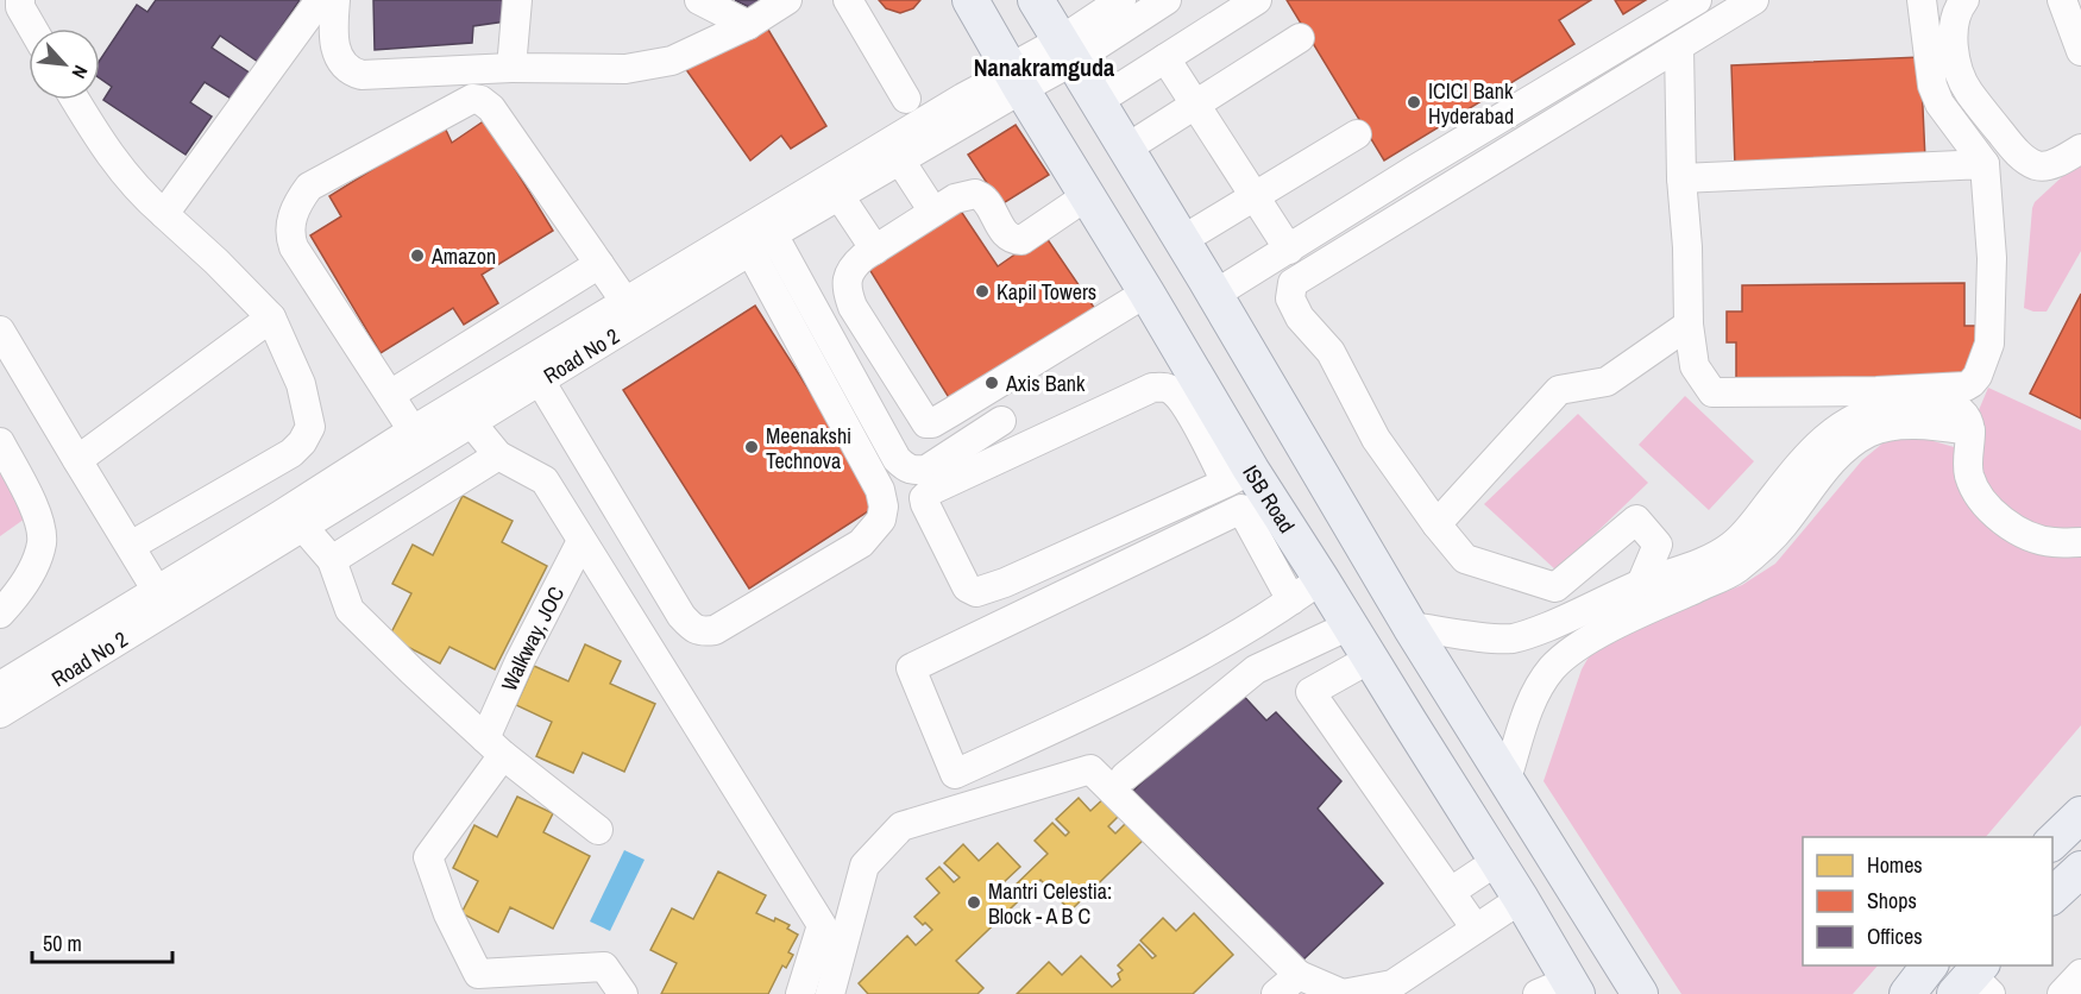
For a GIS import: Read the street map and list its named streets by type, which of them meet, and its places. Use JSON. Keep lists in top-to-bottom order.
{
  "streets": {
    "main road": ["ISB Road"],
    "street": ["Road No 2", "Walkway, JOC"]
  },
  "crossings": [
    ["Road No 2", "ISB Road"]
  ],
  "districts": ["Nanakramguda"],
  "places": [
    "ICICI Bank Hyderabad",
    "Amazon",
    "Kapil Towers",
    "Axis Bank",
    "Meenakshi Technova",
    "Mantri Celestia: Block - A B C"
  ],
  "legend": ["Homes", "Shops", "Offices"],
  "scale_bar": "50 m",
  "north": "bottom right"
}
